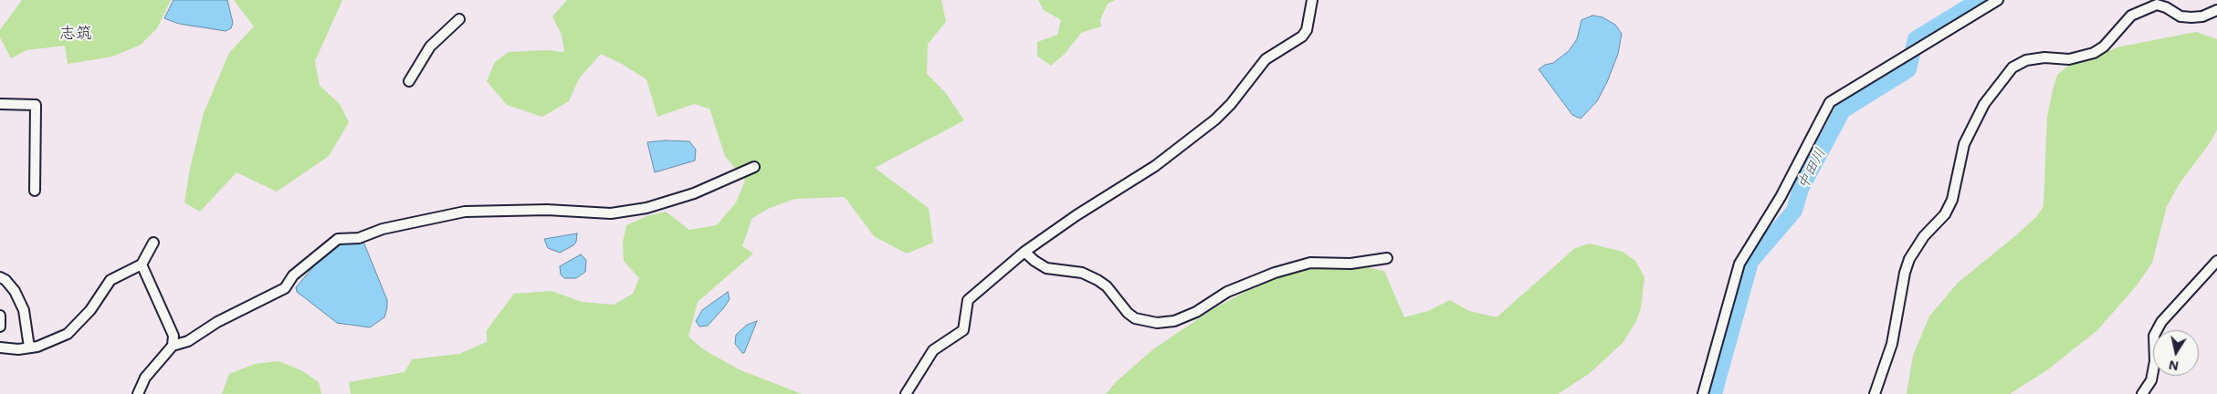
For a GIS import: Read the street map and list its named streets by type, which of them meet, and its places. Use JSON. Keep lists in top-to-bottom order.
{
  "districts": ["志筑"],
  "water": ["中田川"],
  "north": "bottom"
}
